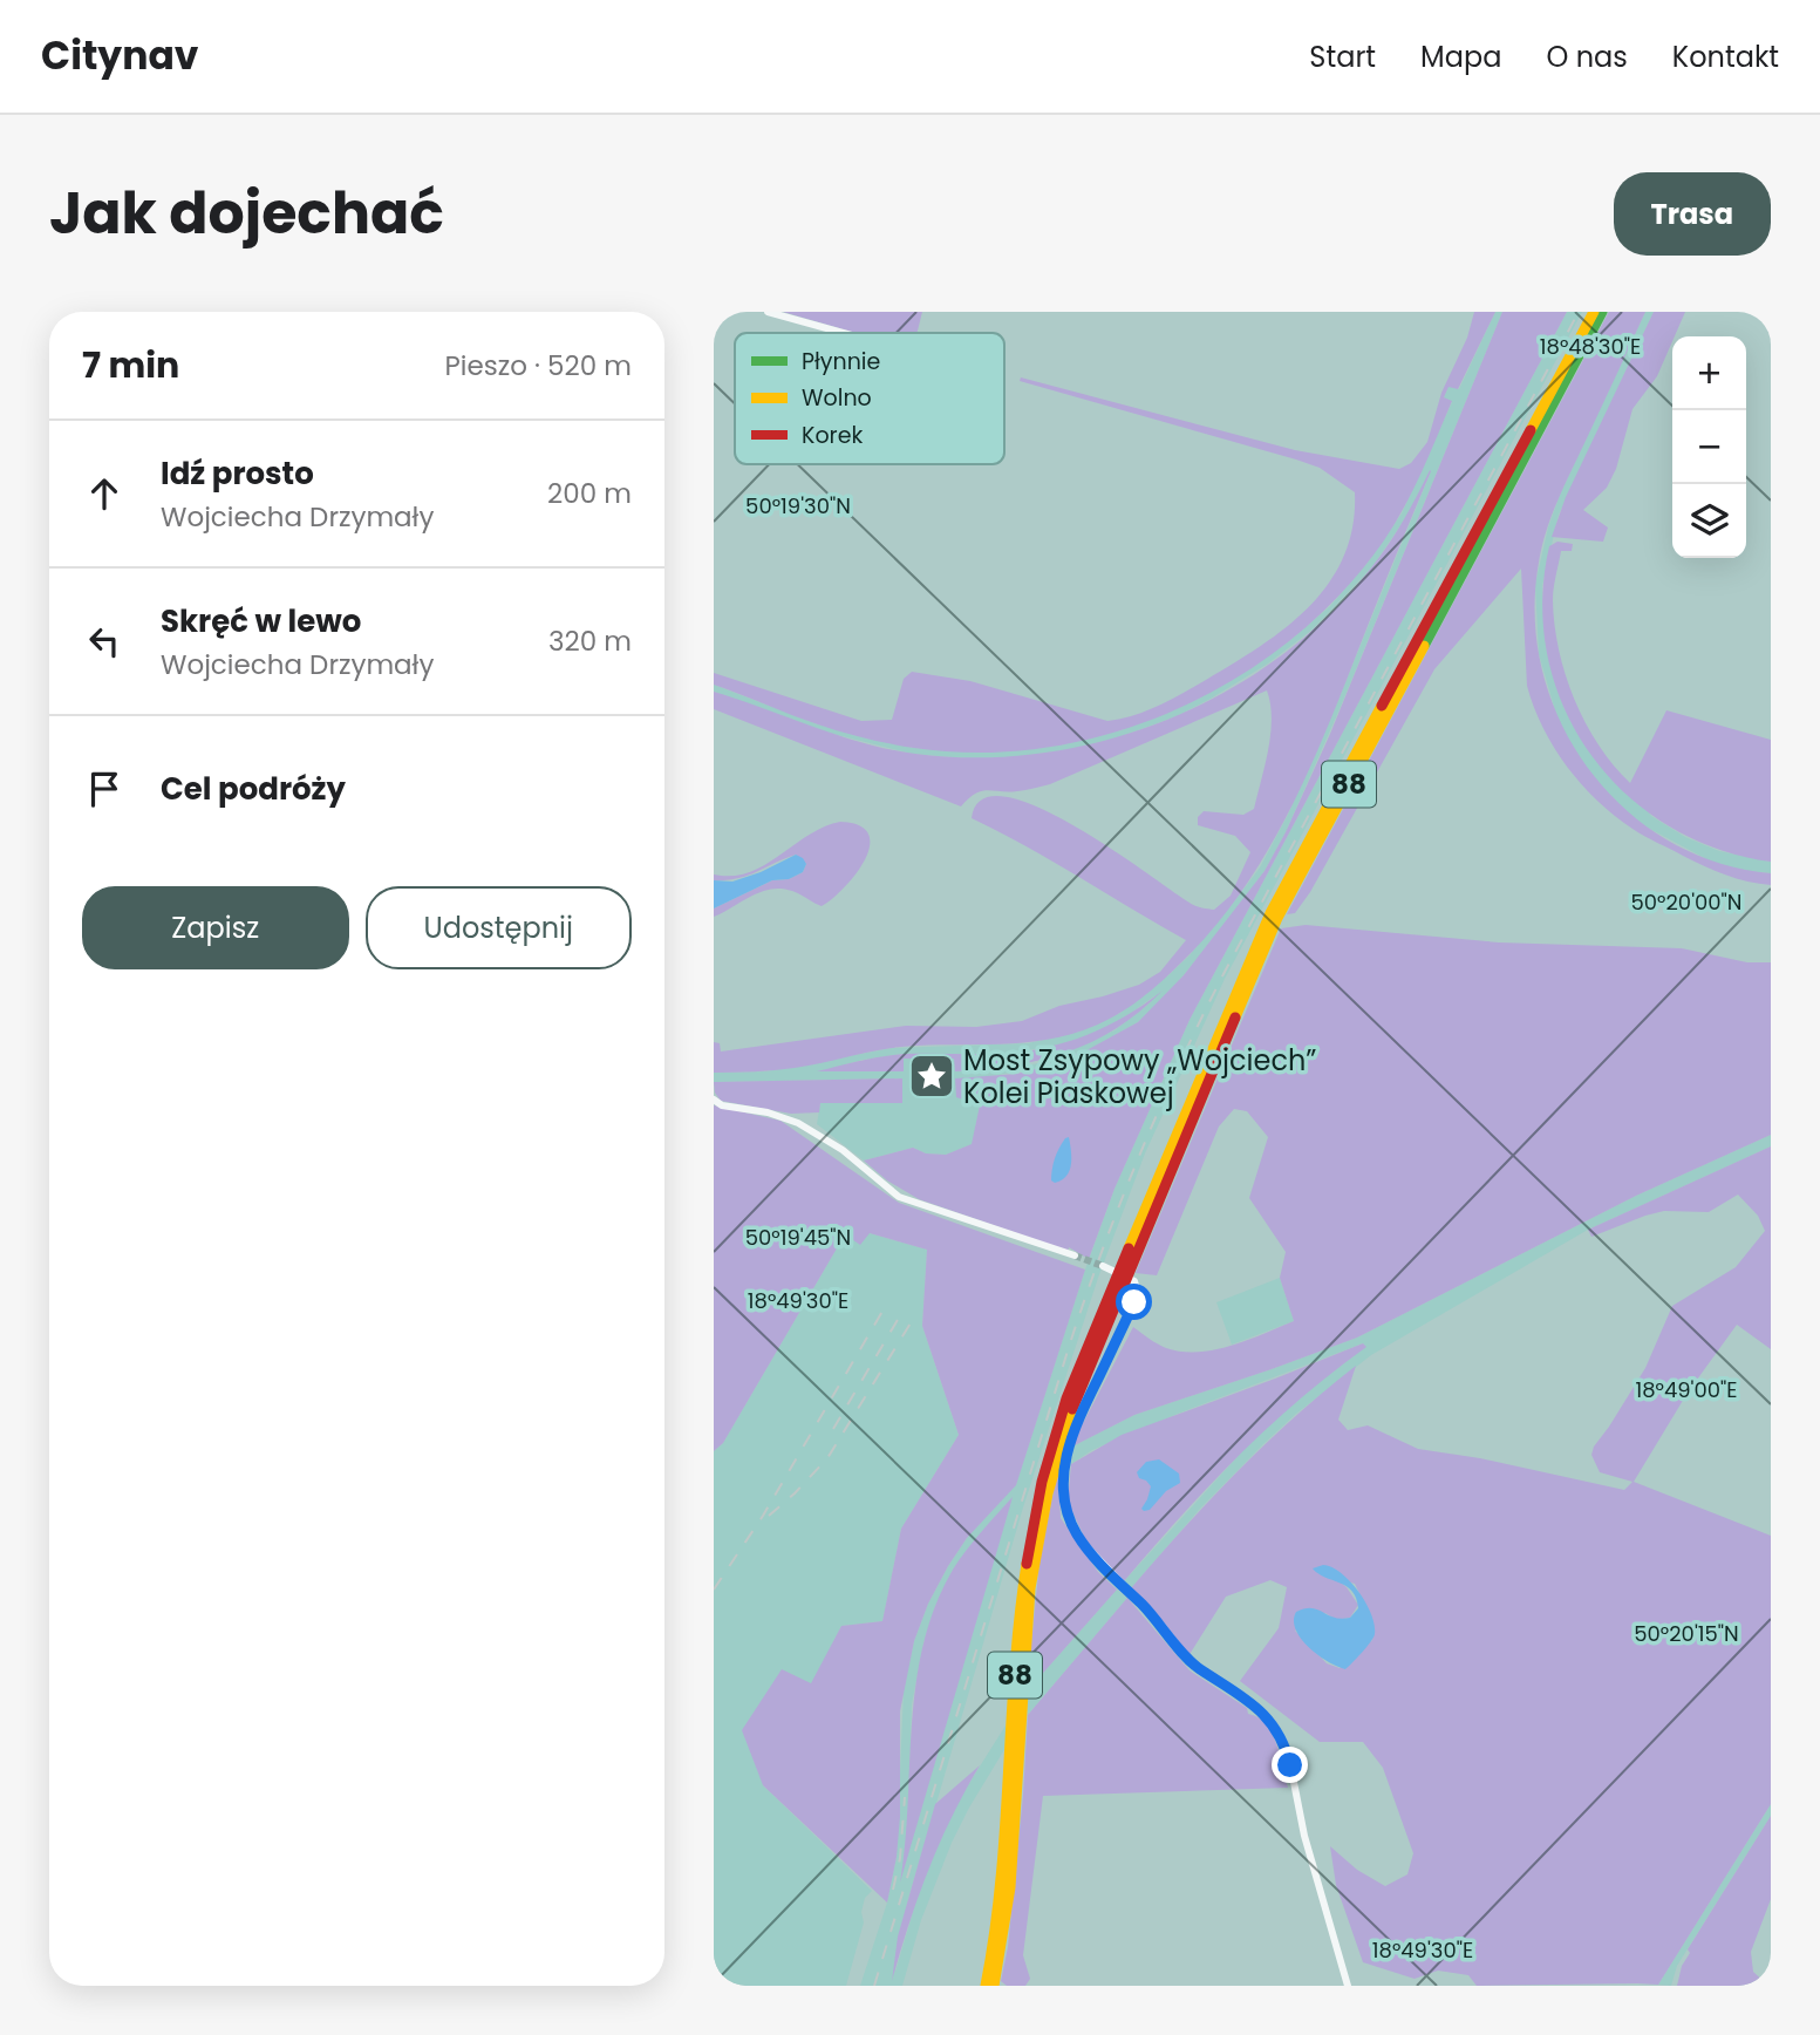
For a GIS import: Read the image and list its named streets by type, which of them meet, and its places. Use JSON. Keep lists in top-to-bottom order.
{
  "streets": {
    "main road": ["88"]
  },
  "places": {
    "place": ["Most Zsypowy „Wojciech” Kolei Piaskowej"]
  },
  "legend": ["Płynnie", "Wolno", "Korek"],
  "page": {
    "header": "Citynav",
    "nav": [
      "Start",
      "Mapa",
      "O nas",
      "Kontakt"
    ],
    "title": "Jak dojechać",
    "buttons": [
      "Trasa",
      ["Zapisz", "Udostępnij"]
    ],
    "heading": ["7 min", "Pieszo · 520 m"],
    "map_buttons": ["+", "−"],
    "list": [
      ["Idź prosto", "Wojciecha Drzymały", "200 m"],
      ["Skręć w lewo", "Wojciecha Drzymały", "320 m"],
      "Cel podróży"
    ]
  },
  "coordinates": [
    "18°48'30\"E",
    "50°19'30\"N",
    "50°20'00\"N",
    "50°19'45\"N",
    "18°49'30\"E",
    "18°49'00\"E",
    "50°20'15\"N"
  ]
}
